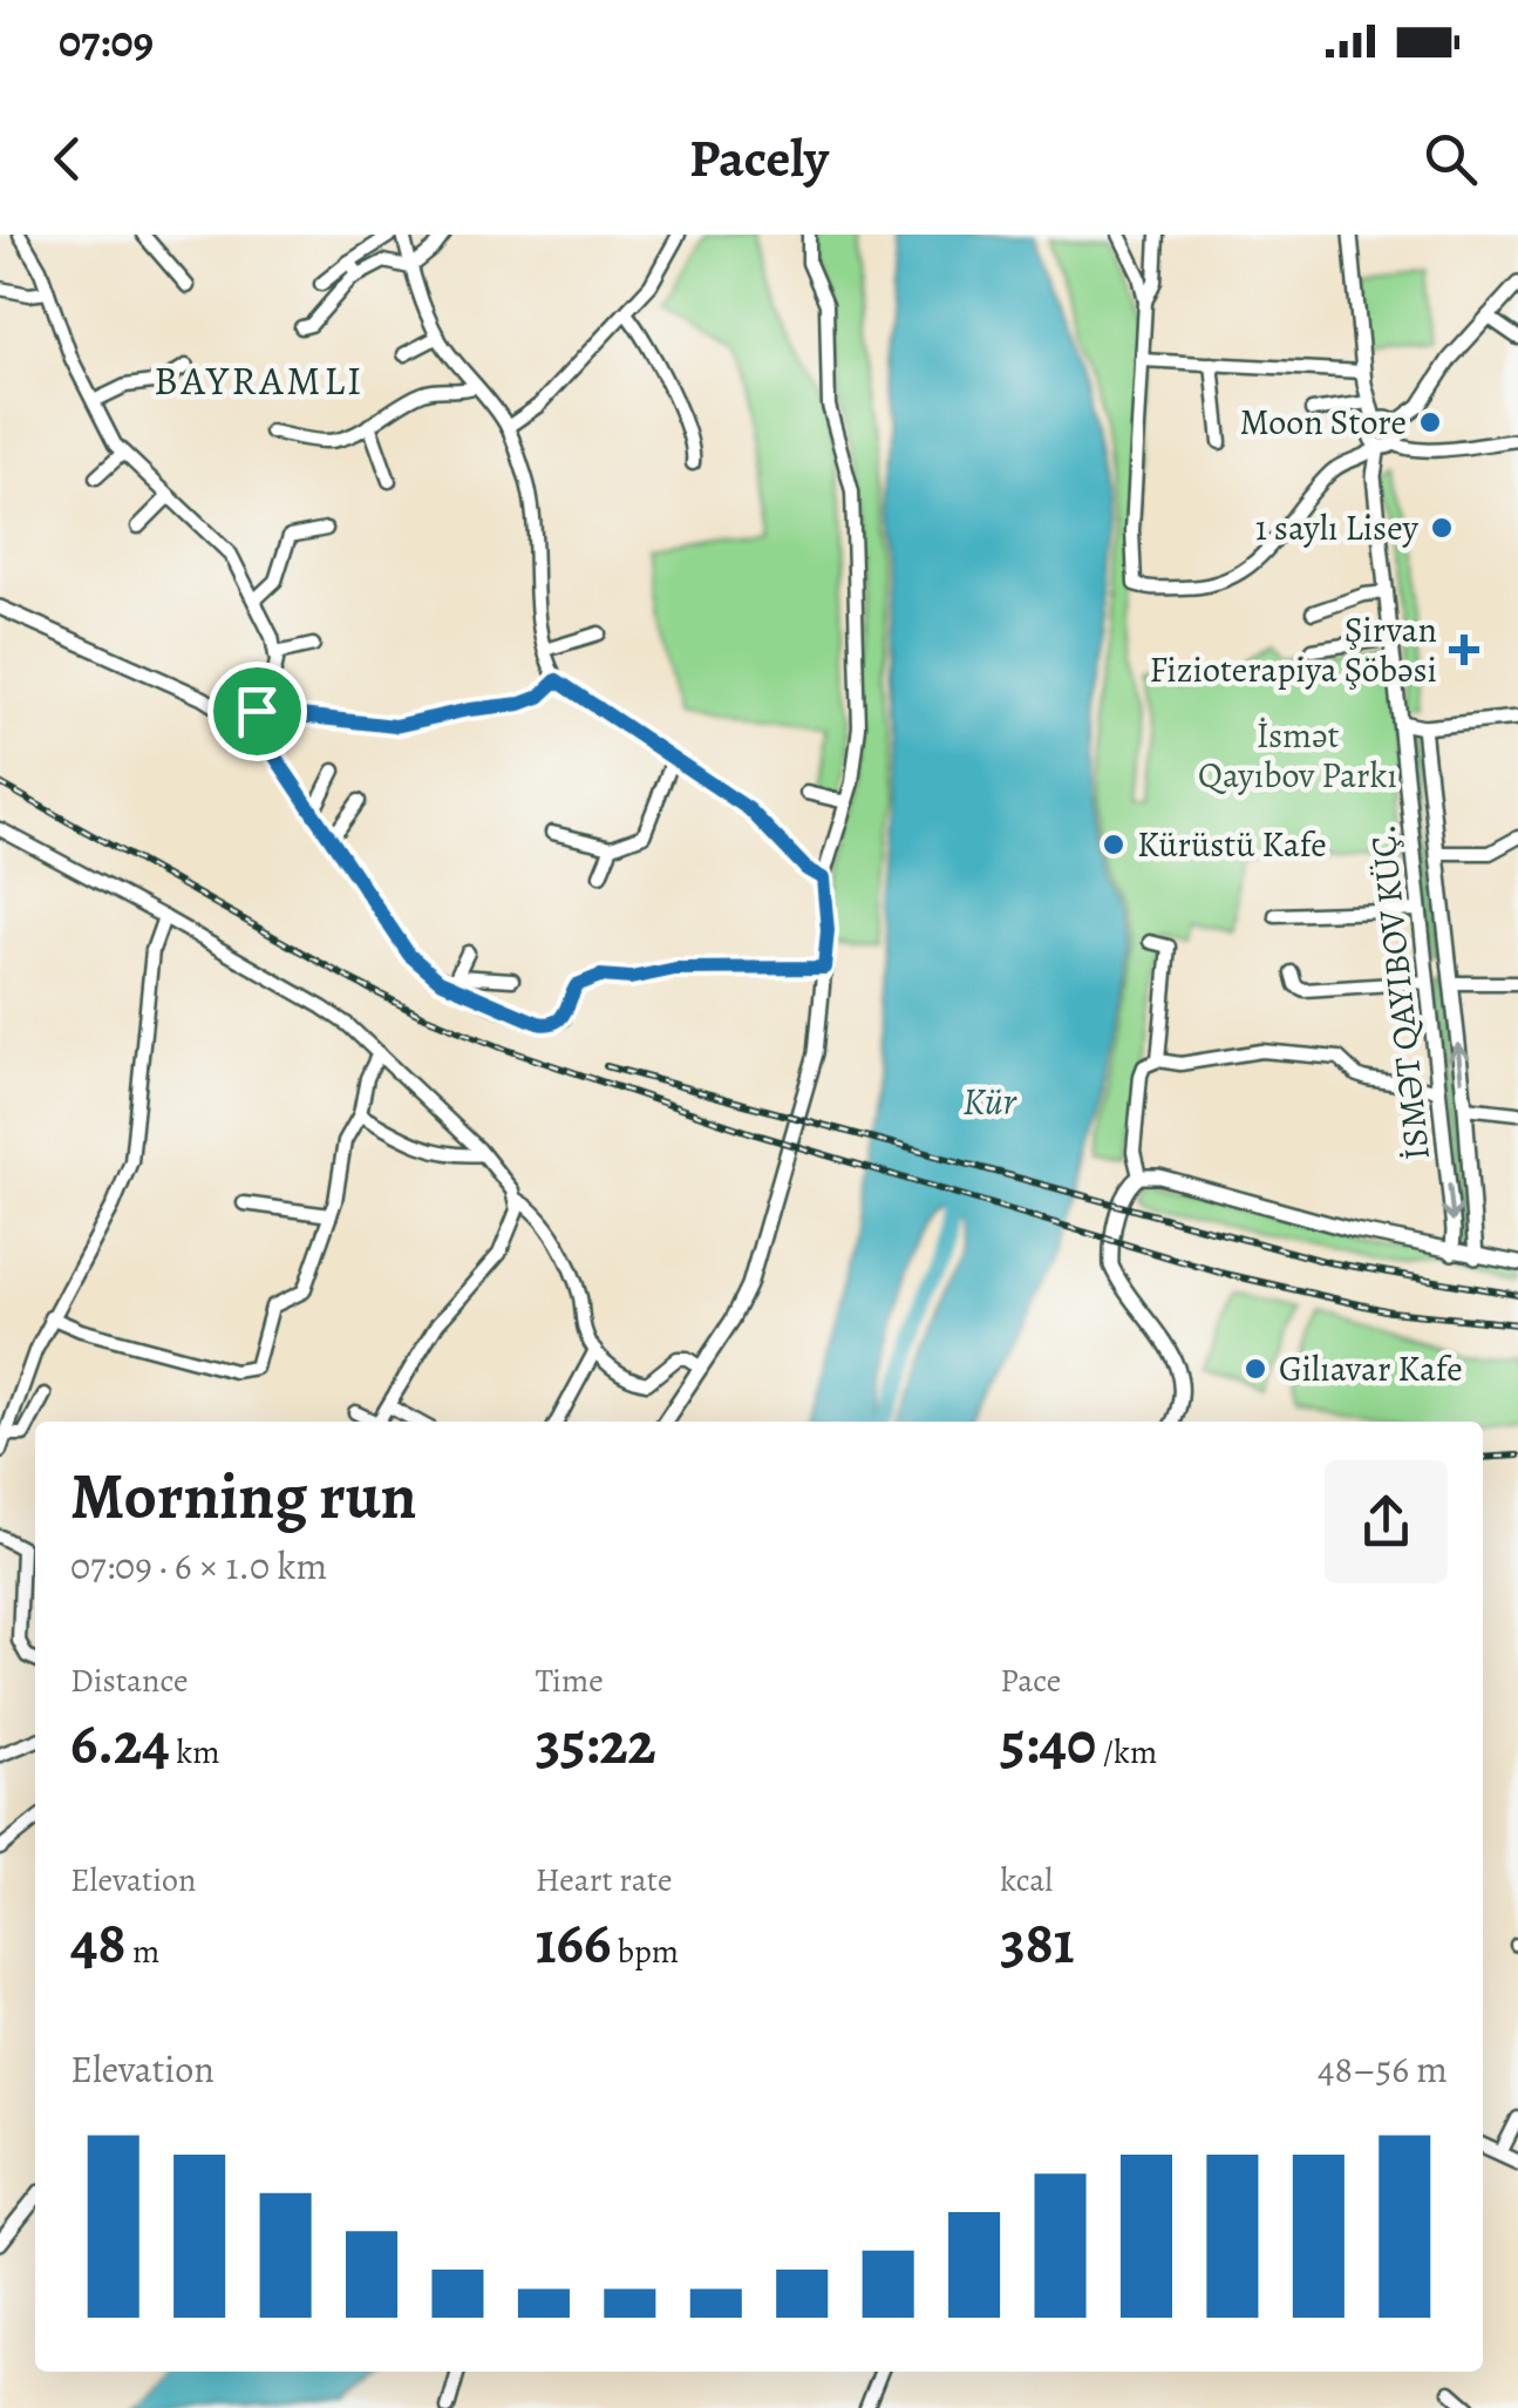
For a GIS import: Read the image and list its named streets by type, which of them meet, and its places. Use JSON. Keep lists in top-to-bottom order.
{
  "districts": ["BAYRAMLI"],
  "water": ["Kür"],
  "parks": ["İsmət Qayıbov Parkı"],
  "places": {
    "other": [
      "Moon Store",
      "1 saylı Lisey",
      "Kürüstü Kafe",
      "Gilıavar Kafe"
    ],
    "health": ["Şirvan Fizioterapiya Şöbəsi"]
  },
  "page": {
    "status": "07:09",
    "header": "Pacely",
    "heading": ["Morning run", "07:09 · 6 × 1.0 km"],
    "stats": [
      ["Distance", "6.24 km"],
      ["Time", "35:22"],
      ["Pace", "5:40 /km"],
      ["Elevation", "48 m"],
      ["Heart rate", "166 bpm"],
      ["kcal", "381"]
    ],
    "chart": ["Elevation", "48–56 m"]
  }
}
